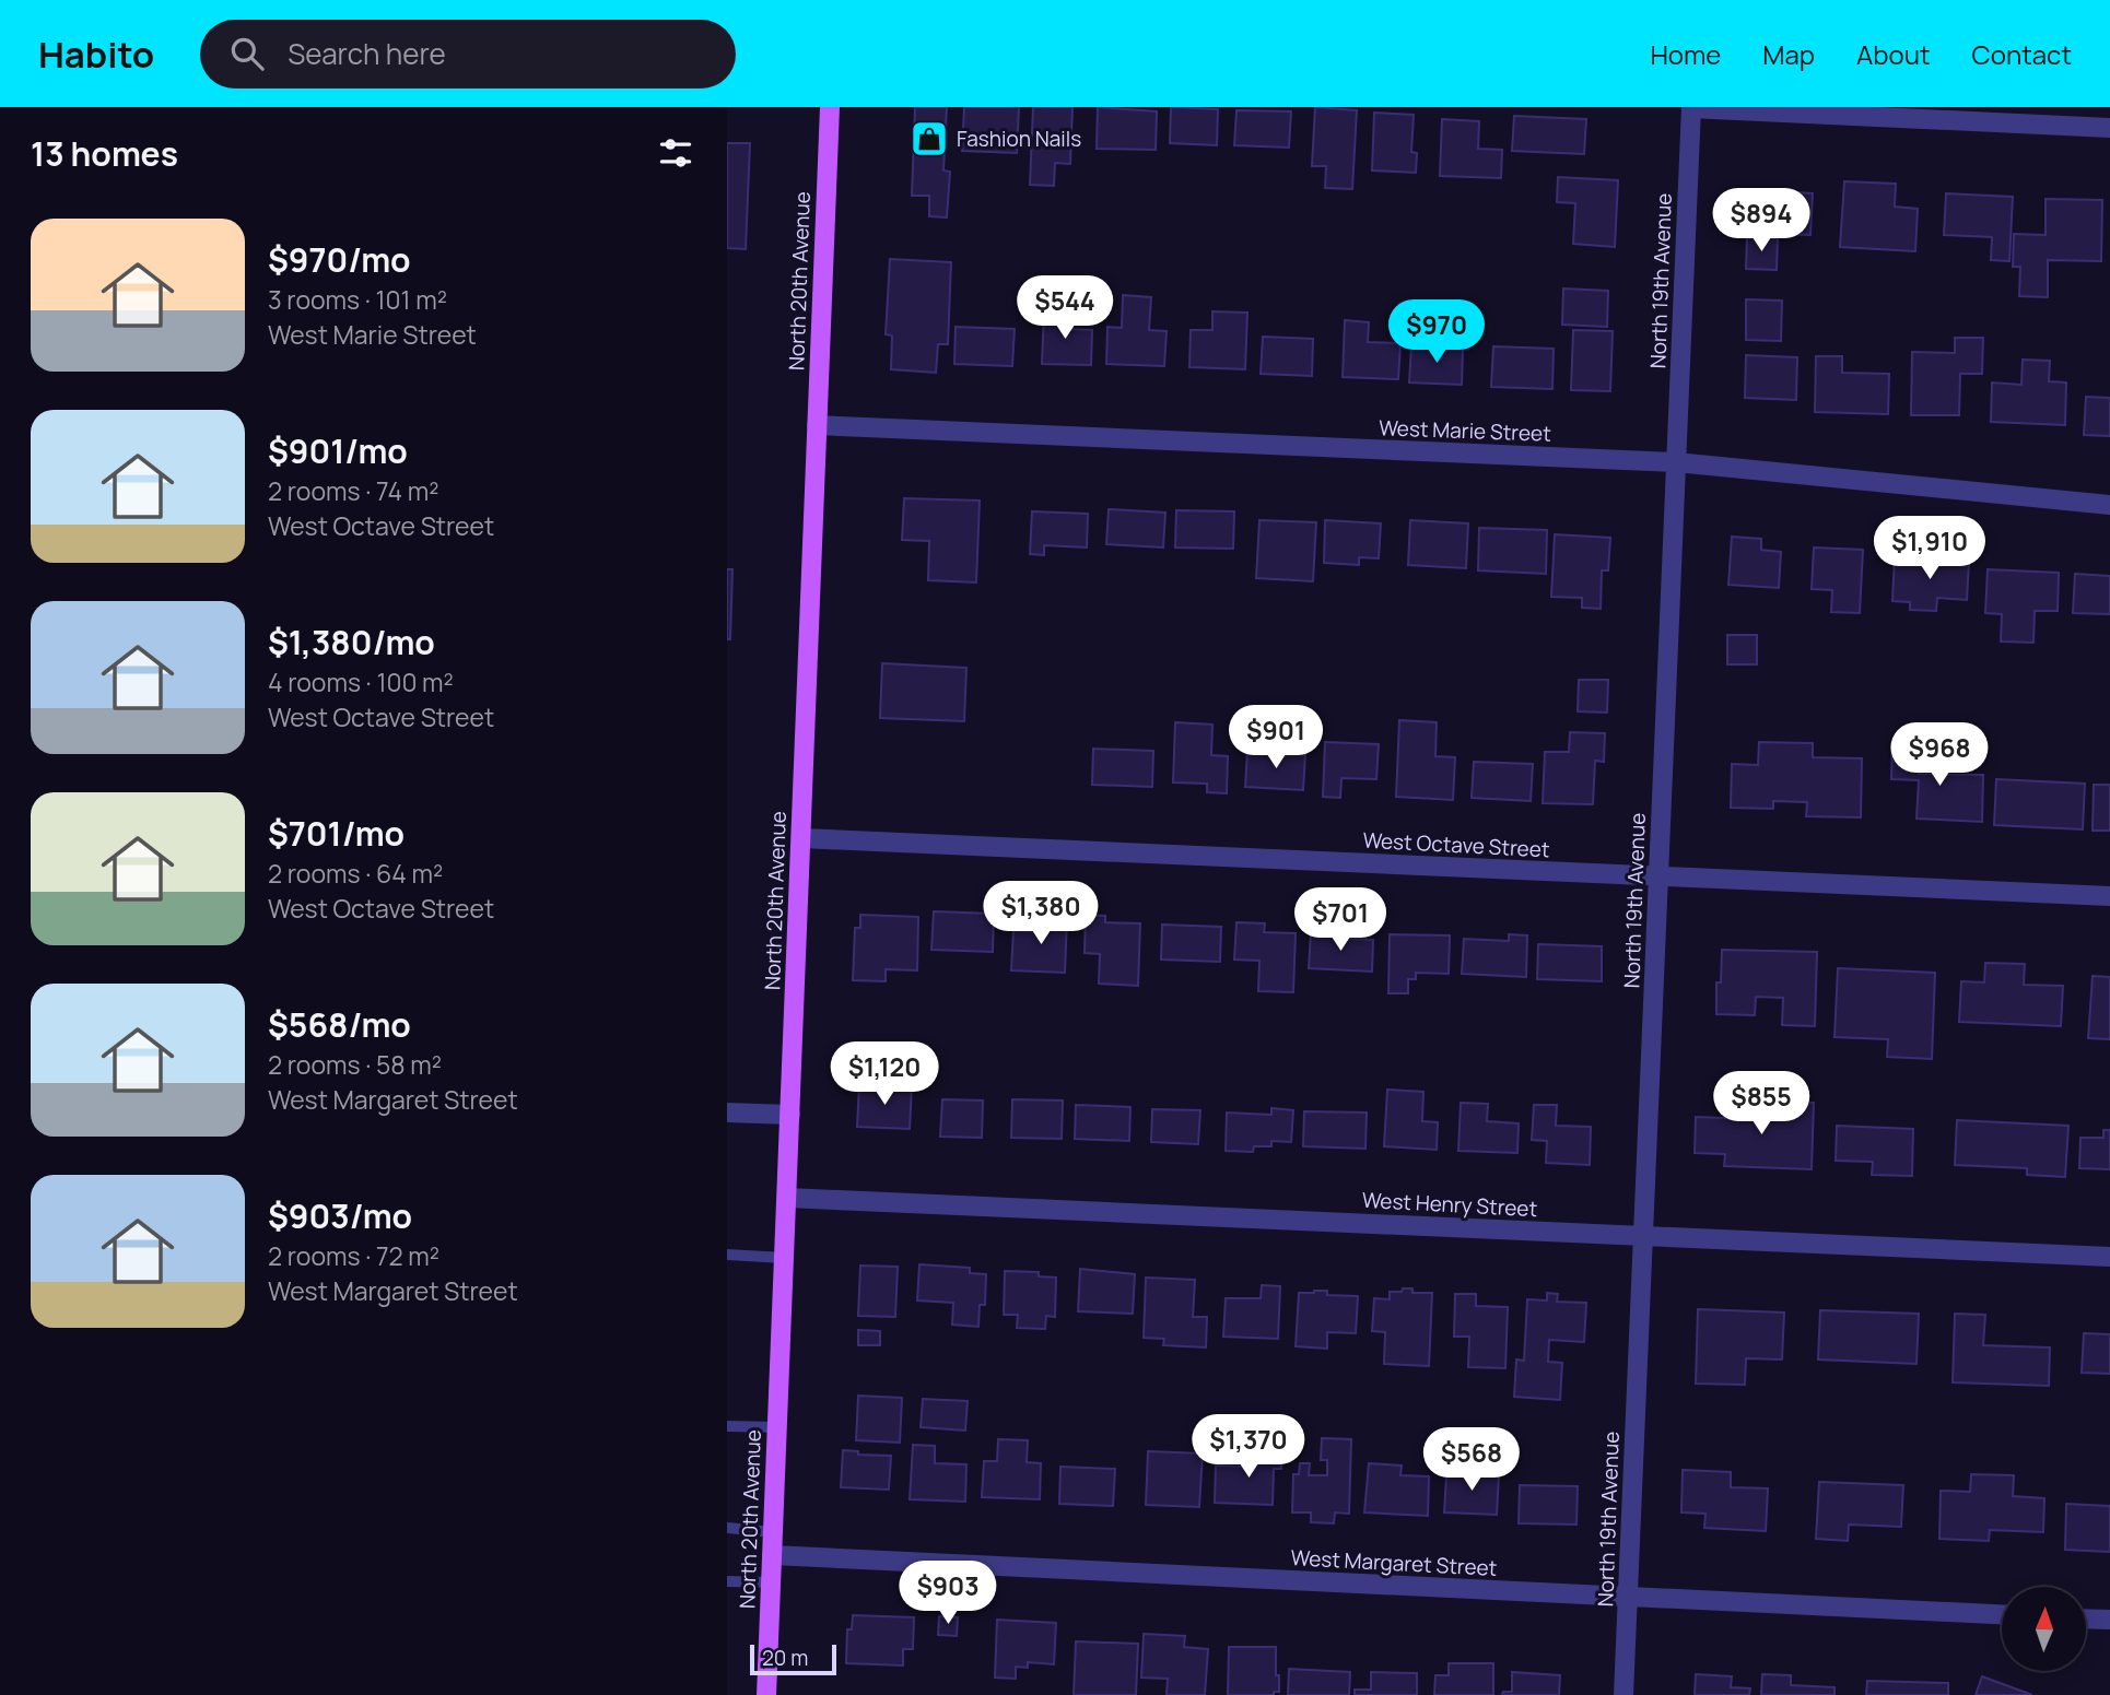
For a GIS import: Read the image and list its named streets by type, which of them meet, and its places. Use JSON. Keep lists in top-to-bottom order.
{
  "streets": {
    "main road": ["North 20th Avenue"],
    "street": [
      "North 19th Avenue",
      "West Marie Street",
      "West Octave Street",
      "West Henry Street",
      "West Margaret Street"
    ]
  },
  "crossings": [
    ["North 20th Avenue", "West Marie Street"],
    ["North 20th Avenue", "West Octave Street"],
    ["North 20th Avenue", "West Henry Street"],
    ["North 20th Avenue", "West Margaret Street"],
    ["North 19th Avenue", "West Marie Street"],
    ["North 19th Avenue", "West Octave Street"],
    ["North 19th Avenue", "West Henry Street"],
    ["North 19th Avenue", "West Margaret Street"]
  ],
  "places": {
    "shop": ["Fashion Nails"]
  },
  "scale_bar": "20 m",
  "north": "top",
  "page": {
    "header": "Habito",
    "search": "Search here",
    "nav": [
      "Home",
      "Map",
      "About",
      "Contact"
    ],
    "heading": "13 homes",
    "price": [
      "$894",
      "$544",
      "$970",
      "$1,910",
      "$901",
      "$968",
      "$1,380",
      "$701",
      "$1,120",
      "$855",
      "$1,370",
      "$568",
      "$903"
    ],
    "list": [
      {
        "name": "$970/mo",
        "note": "3 rooms · 101 m² · West Marie Street"
      },
      {
        "name": "$901/mo",
        "note": "2 rooms · 74 m² · West Octave Street"
      },
      {
        "name": "$1,380/mo",
        "note": "4 rooms · 100 m² · West Octave Street"
      },
      {
        "name": "$701/mo",
        "note": "2 rooms · 64 m² · West Octave Street"
      },
      {
        "name": "$568/mo",
        "note": "2 rooms · 58 m² · West Margaret Street"
      },
      {
        "name": "$903/mo",
        "note": "2 rooms · 72 m² · West Margaret Street"
      }
    ],
    "scale": "20 m"
  }
}
